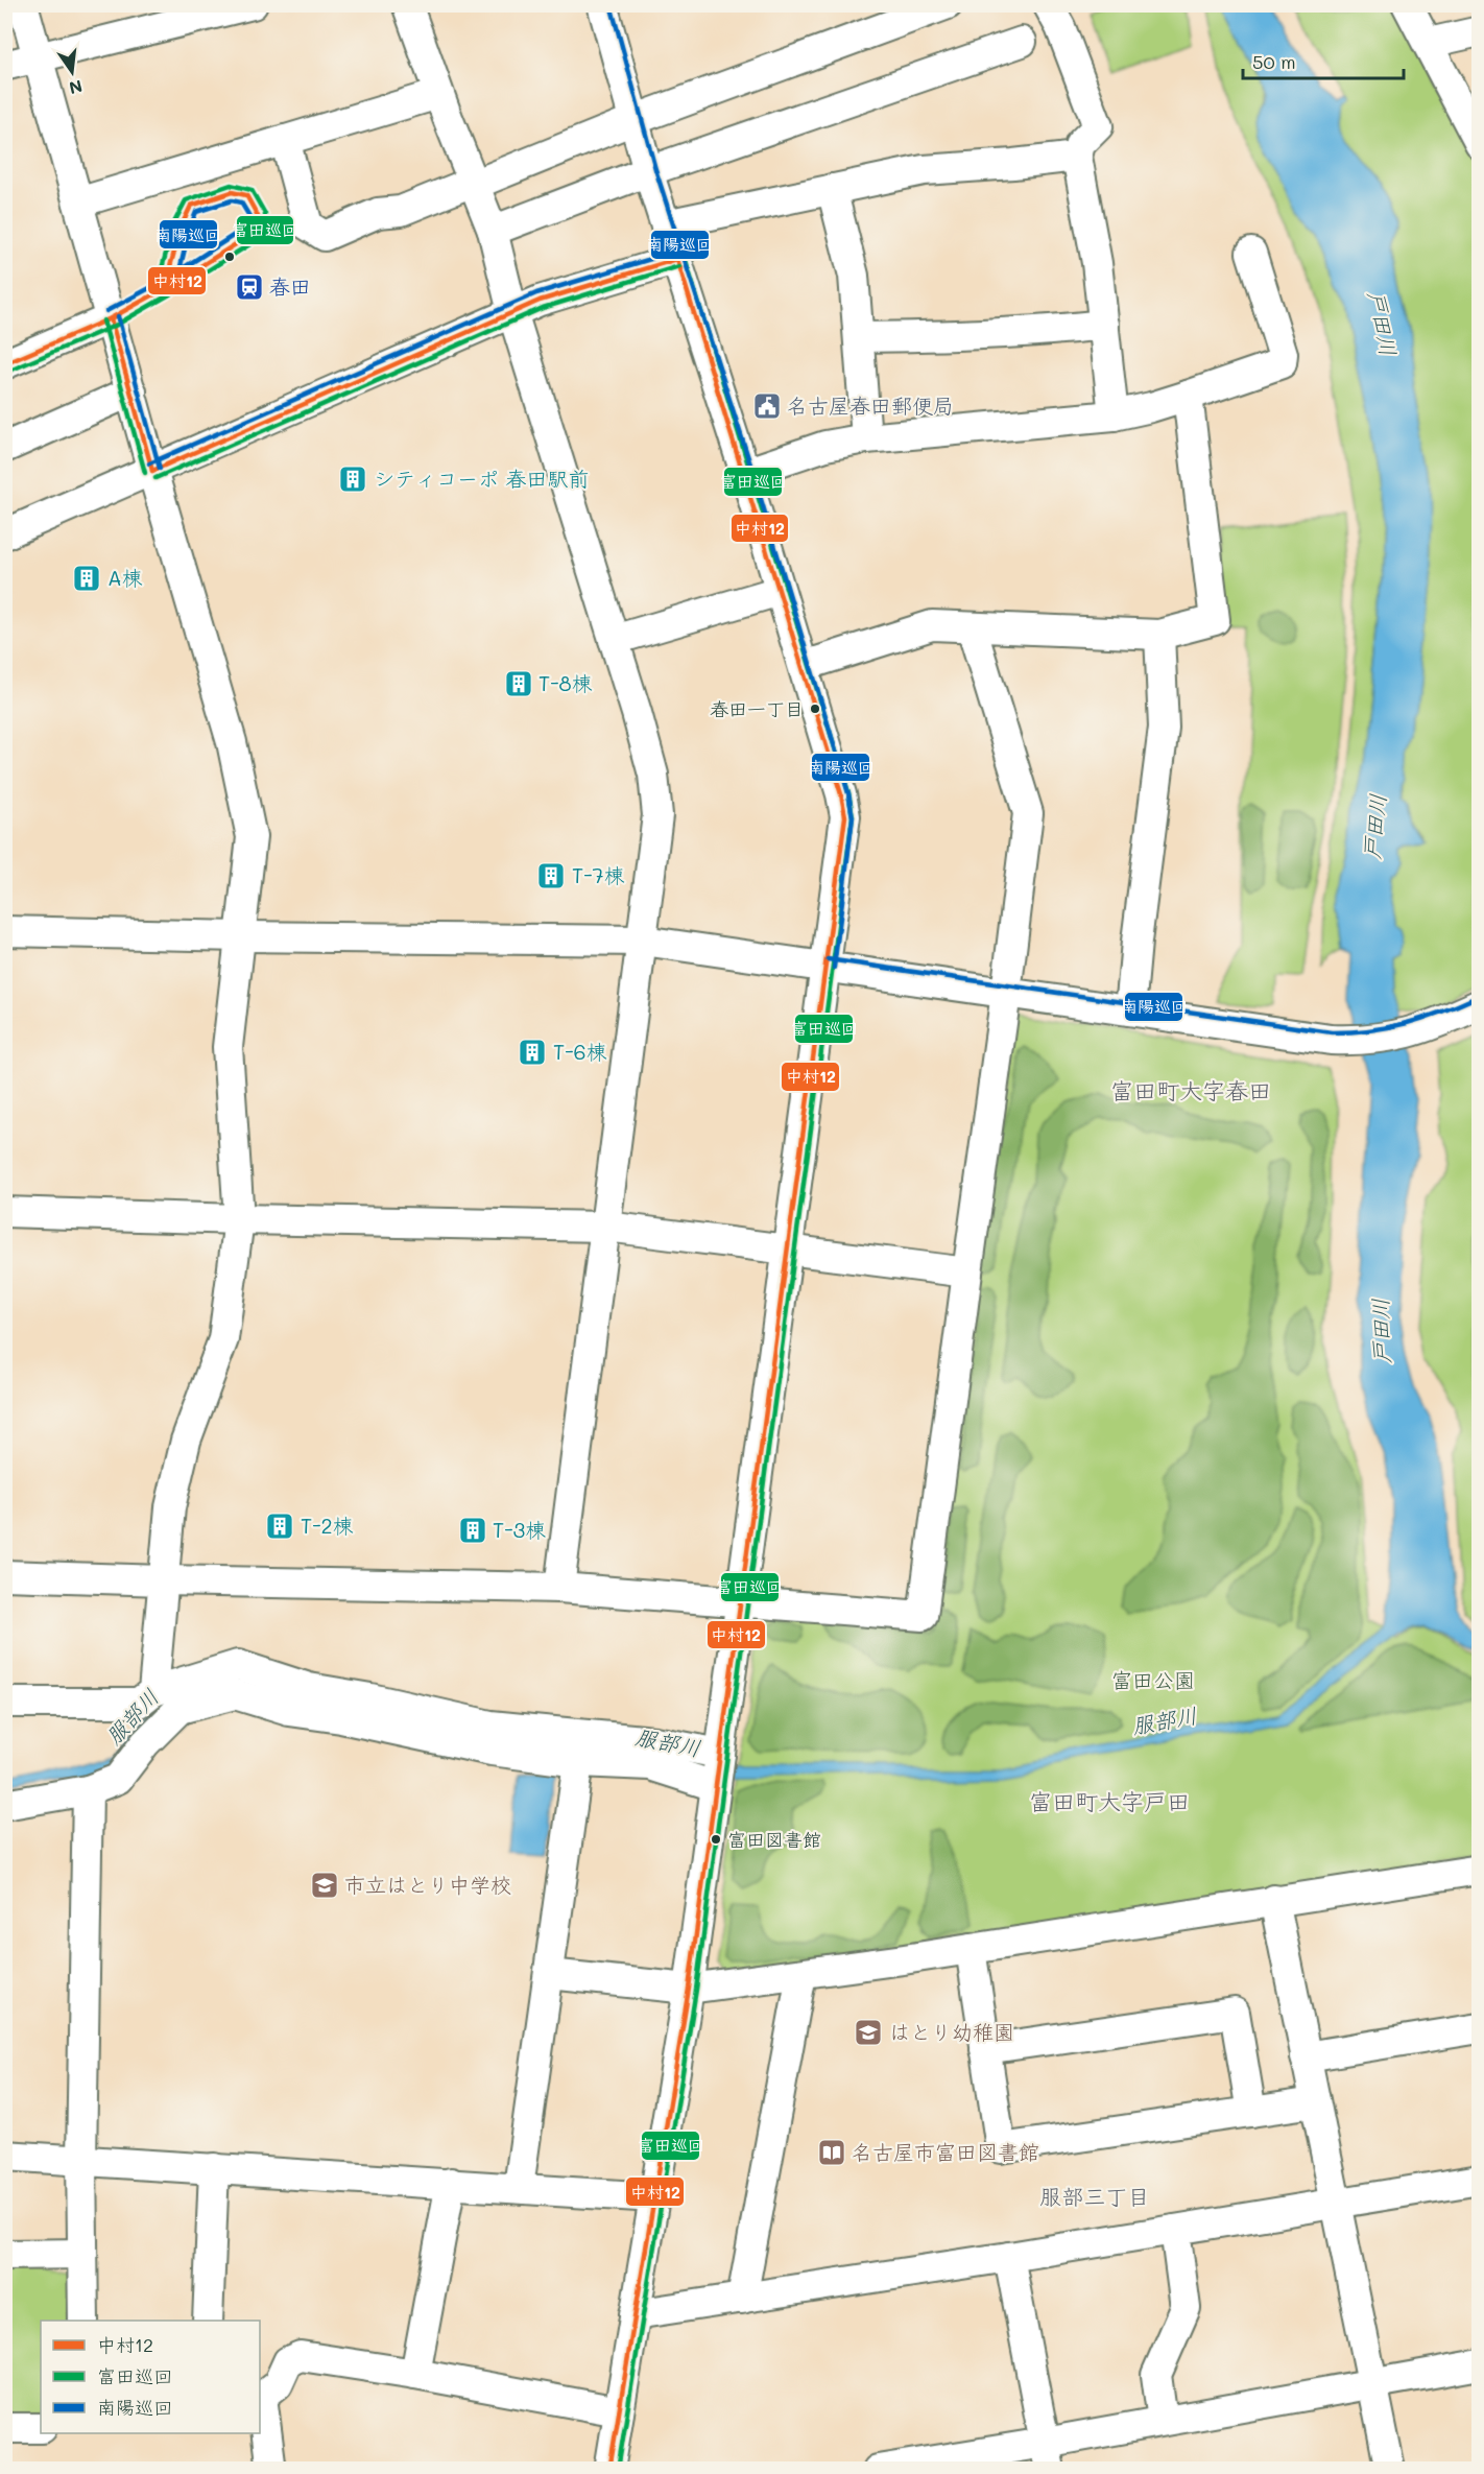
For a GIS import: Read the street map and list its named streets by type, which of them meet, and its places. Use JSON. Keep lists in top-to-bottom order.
{
  "districts": ["富田町大字春田", "富田町大字戸田", "服部三丁目"],
  "water": ["戸田川", "服部川"],
  "parks": ["富田公園"],
  "places": {
    "station": ["春田"],
    "public building": ["名古屋春田郵便局"],
    "building": [
      "シティコーポ 春田駅前",
      "A棟",
      "T-8棟",
      "T-7棟",
      "T-6棟",
      "T-2棟",
      "T-3棟"
    ],
    "other": ["春田一丁目", "富田図書館"],
    "school or university": ["市立はとり中学校", "はとり幼稚園"],
    "library": ["名古屋市富田図書館"]
  },
  "lines": ["transit line 南陽巡回", "transit line 富田巡回", "transit line 中村12"],
  "legend": ["中村12", "富田巡回", "南陽巡回"],
  "scale_bar": "50 m",
  "north": "bottom"
}
